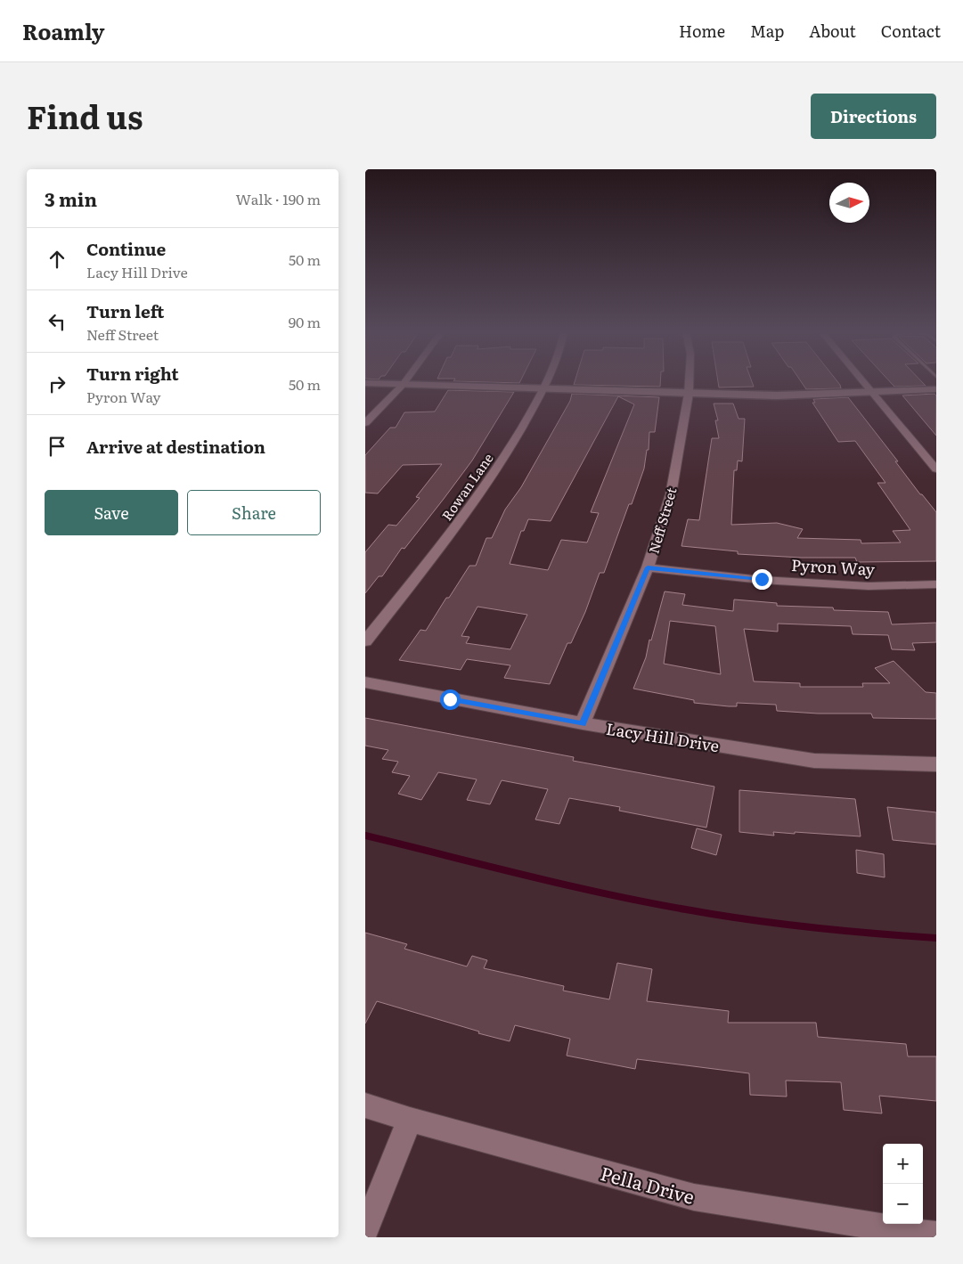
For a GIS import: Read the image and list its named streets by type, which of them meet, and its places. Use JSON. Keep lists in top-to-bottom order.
{
  "streets": {
    "street": [
      "Rowan Lane",
      "Neff Street",
      "Pyron Way",
      "Lacy Hill Drive",
      "Pella Drive"
    ]
  },
  "crossings": [
    ["Neff Street", "Pyron Way"],
    ["Neff Street", "Lacy Hill Drive"]
  ],
  "north": "right",
  "page": {
    "header": "Roamly",
    "nav": [
      "Home",
      "Map",
      "About",
      "Contact"
    ],
    "title": "Find us",
    "buttons": [
      "Directions",
      ["Save", "Share"]
    ],
    "heading": ["3 min", "Walk · 190 m"],
    "list": [
      ["Continue", "Lacy Hill Drive", "50 m"],
      ["Turn left", "Neff Street", "90 m"],
      ["Turn right", "Pyron Way", "50 m"],
      "Arrive at destination"
    ],
    "map_buttons": ["+", "−"]
  }
}
